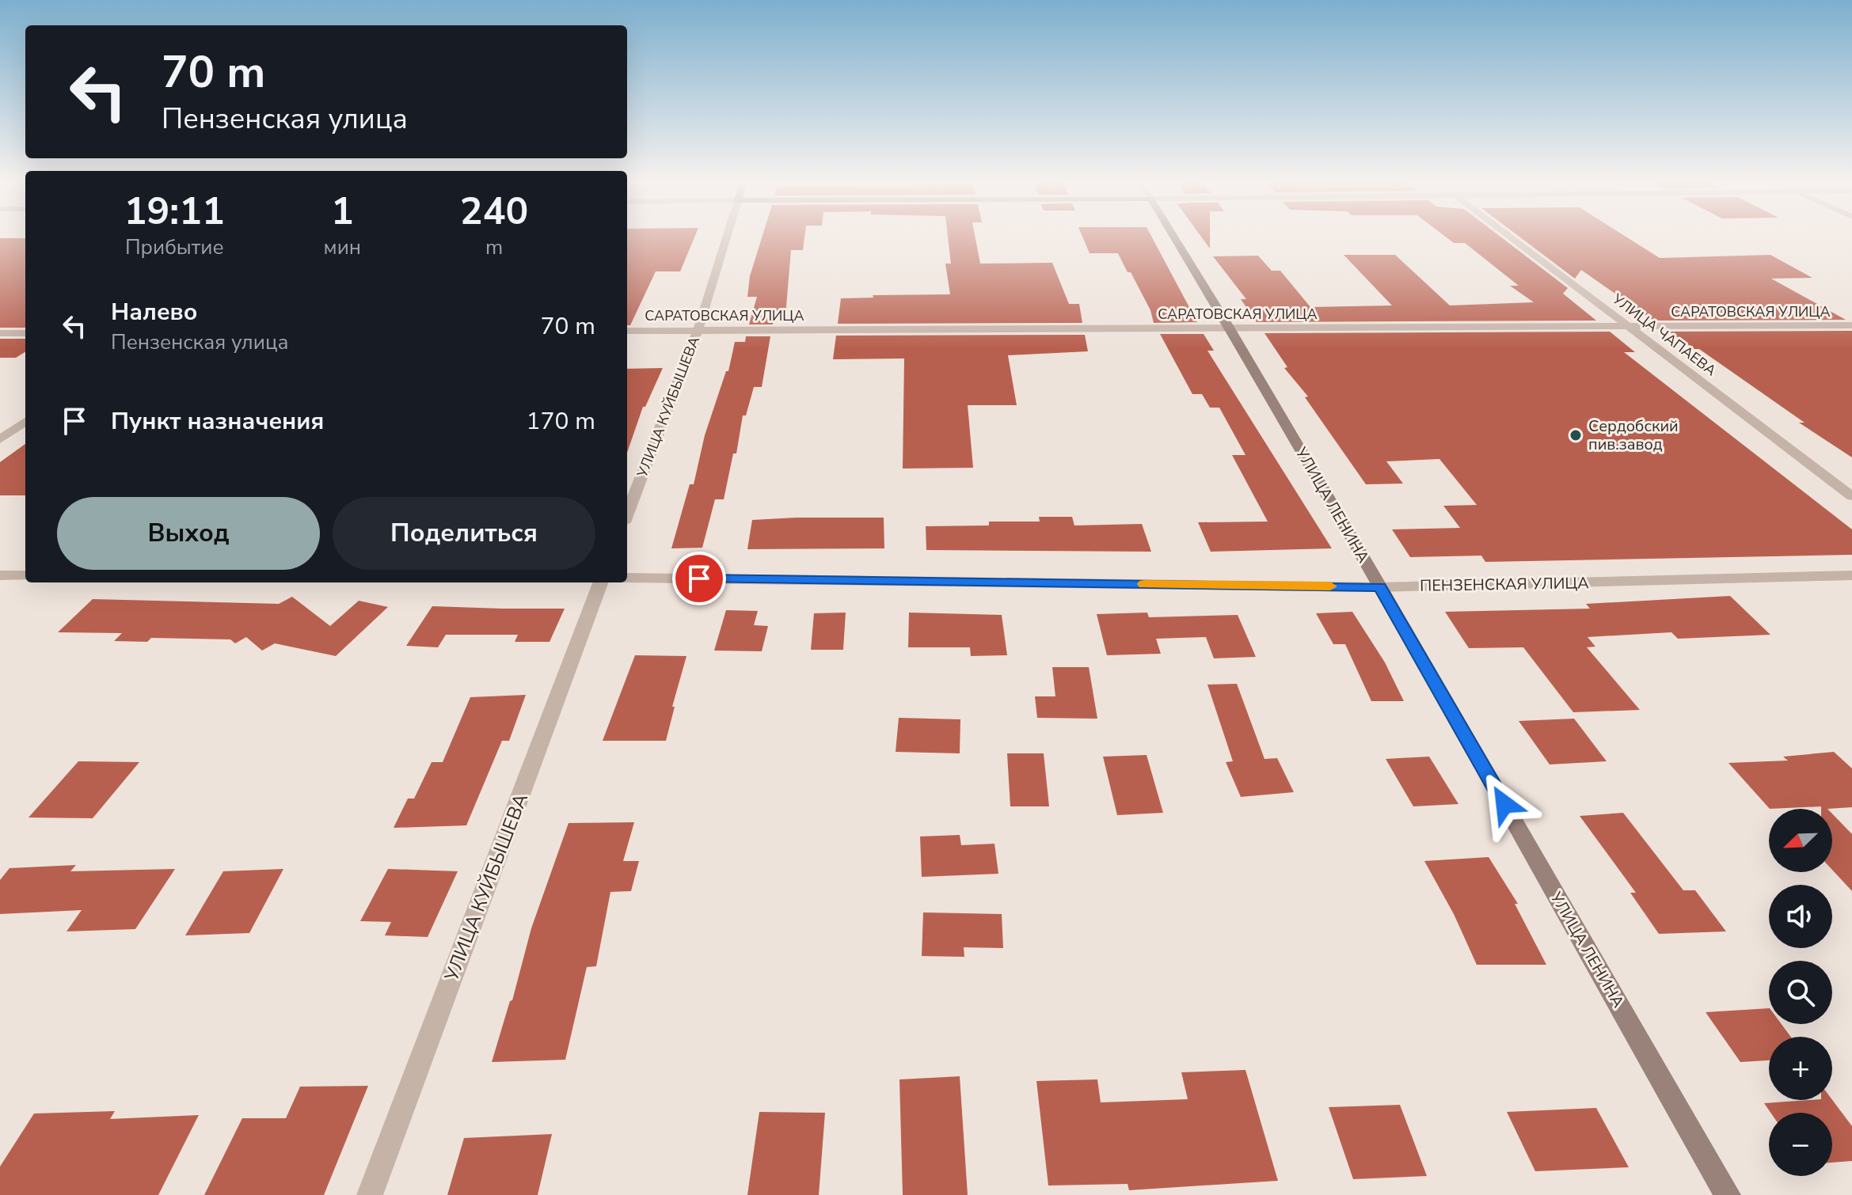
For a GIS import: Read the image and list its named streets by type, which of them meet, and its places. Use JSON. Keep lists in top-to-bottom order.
{
  "streets": {
    "street": [
      "САРАТОВСКАЯ УЛИЦА",
      "УЛИЦА ЧАПАЕВА",
      "УЛИЦА КУЙБЫШЕВА",
      "УЛИЦА ЛЕНИНА",
      "ПЕНЗЕНСКАЯ УЛИЦА"
    ]
  },
  "crossings": [
    ["САРАТОВСКАЯ УЛИЦА", "УЛИЦА ЧАПАЕВА"],
    ["САРАТОВСКАЯ УЛИЦА", "УЛИЦА КУЙБЫШЕВА"],
    ["САРАТОВСКАЯ УЛИЦА", "УЛИЦА ЛЕНИНА"],
    ["УЛИЦА ЛЕНИНА", "ПЕНЗЕНСКАЯ УЛИЦА"]
  ],
  "places": ["Сердобский пив.завод"],
  "north": "bottom left",
  "page": {
    "turn": ["70 m", "Пензенская улица"],
    "eta": [
      "19:11",
      "Прибытие",
      "1",
      "мин",
      "240",
      "m"
    ],
    "list": [
      {
        "name": "Налево",
        "note": "Пензенская улица",
        "value": "70 m"
      },
      {
        "name": "Пункт назначения",
        "value": "170 m"
      }
    ],
    "buttons": ["Выход", "Поделиться"],
    "map_buttons": ["+", "−"]
  }
}
